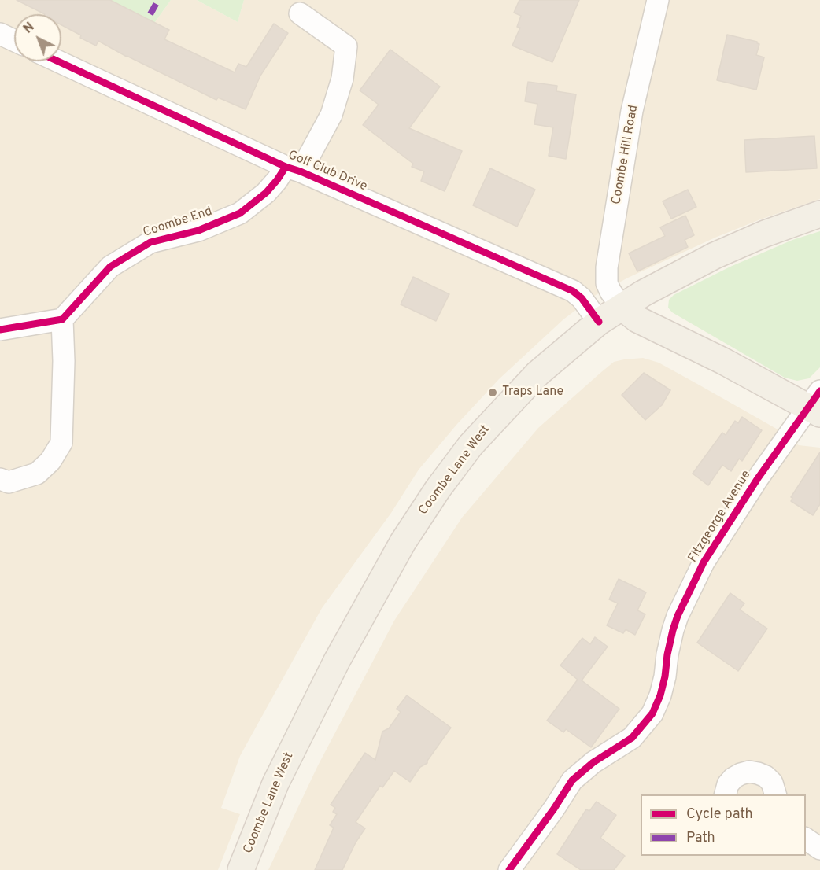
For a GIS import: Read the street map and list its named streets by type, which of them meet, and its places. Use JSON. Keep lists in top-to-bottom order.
{
  "streets": {
    "main road": ["Coombe Lane West"],
    "street": [
      "Coombe Hill Road",
      "Golf Club Drive",
      "Coombe End",
      "Fitzgeorge Avenue"
    ]
  },
  "crossings": [
    ["Coombe Hill Road", "Coombe Lane West"],
    ["Golf Club Drive", "Coombe End"],
    ["Golf Club Drive", "Coombe Lane West"]
  ],
  "places": ["Traps Lane"],
  "legend": ["Cycle path", "Path"],
  "north": "top left"
}
